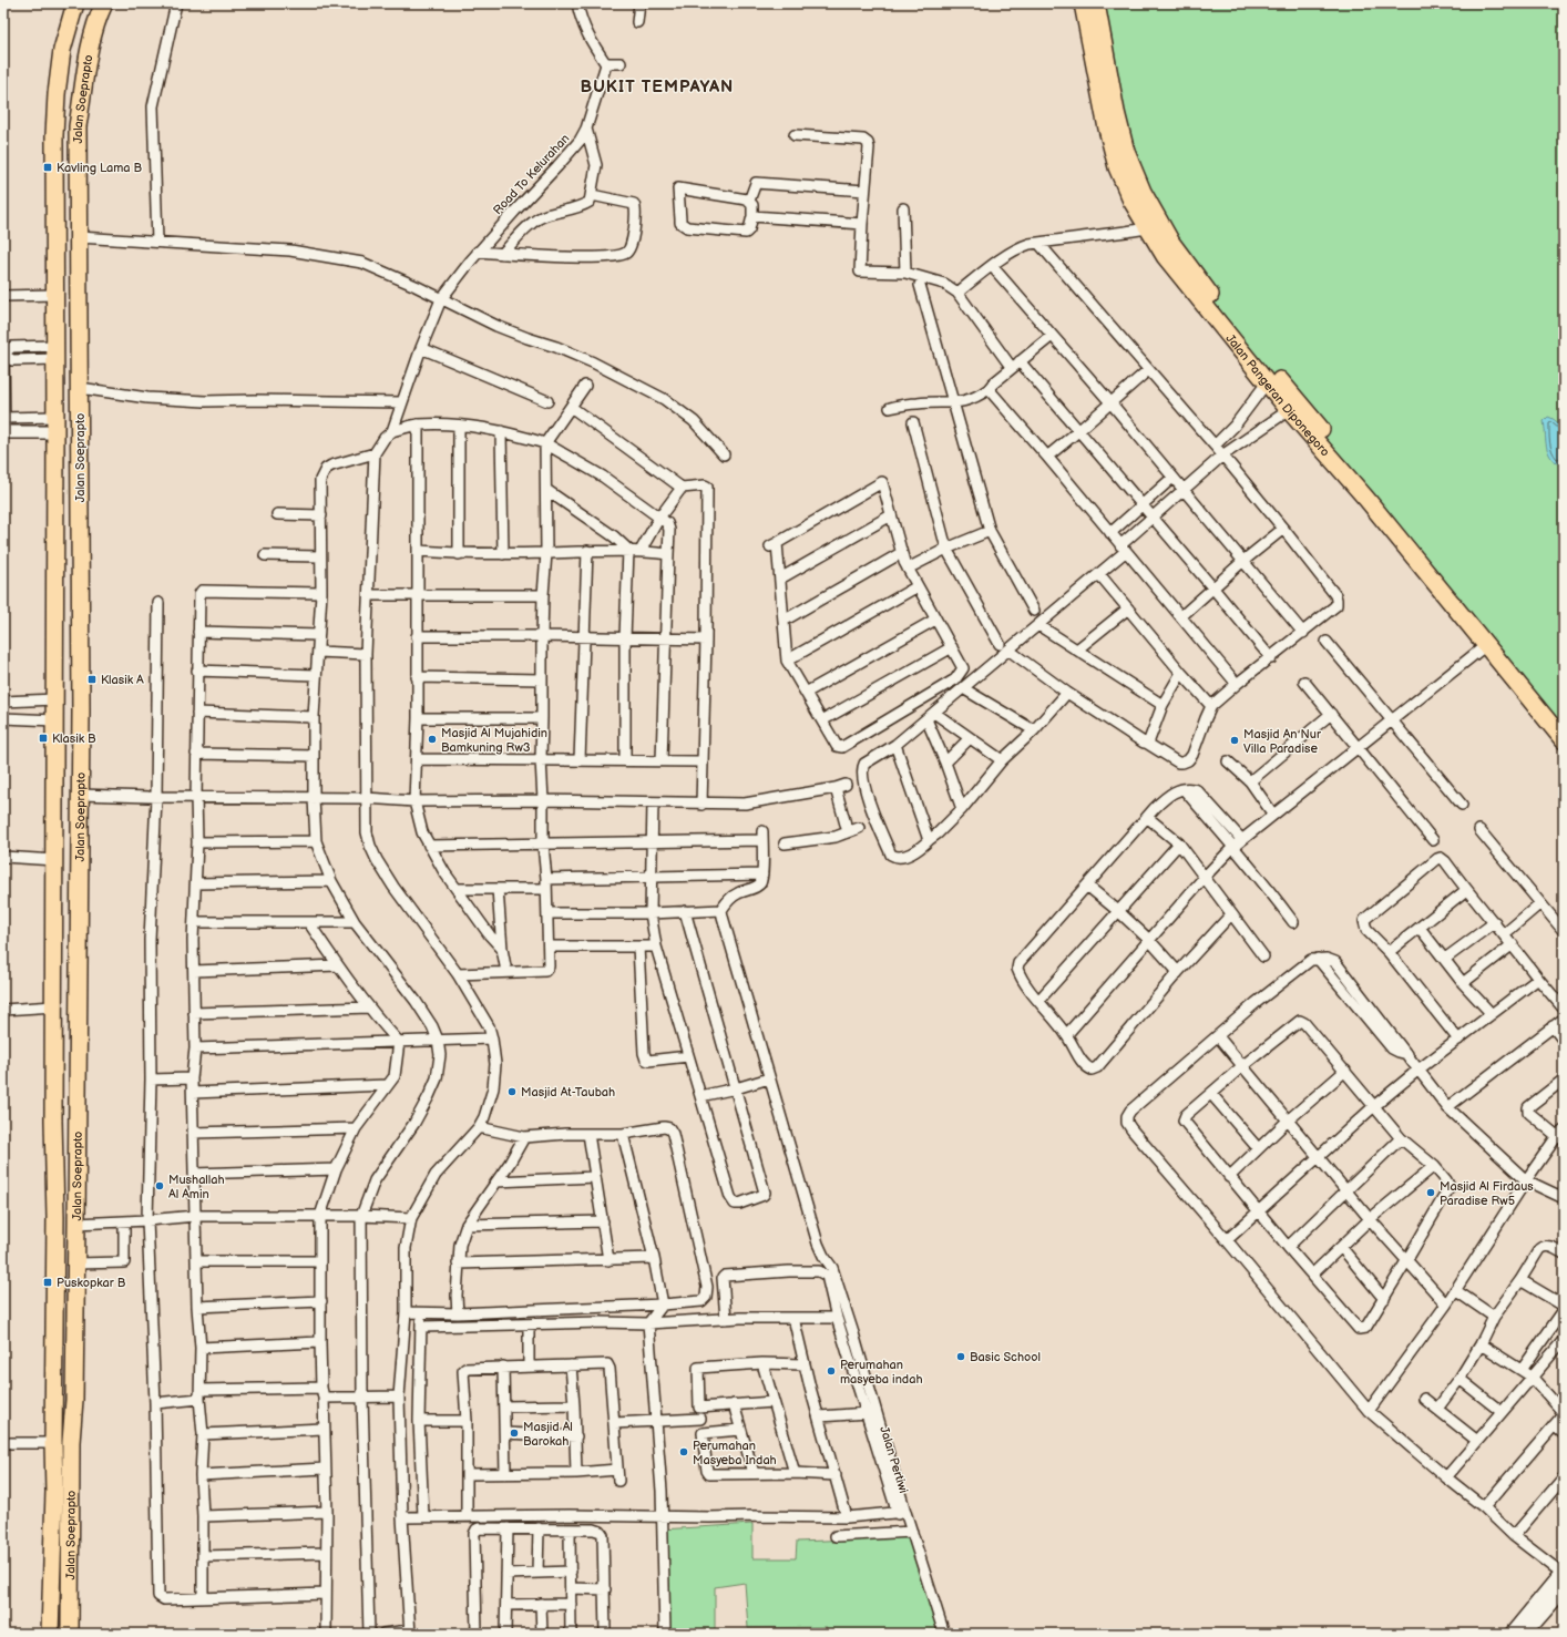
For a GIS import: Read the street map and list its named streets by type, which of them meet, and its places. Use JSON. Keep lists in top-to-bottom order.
{
  "streets": {
    "highway": ["Jalan Soeprapto", "Jalan Pangeran Diponegoro"],
    "street": ["Road To Kelurahan", "Jalan Pertiwi"]
  },
  "districts": ["BUKIT TEMPAYAN"],
  "places": {
    "transit": [
      "Kavling Lama B",
      "Klasik A",
      "Klasik B",
      "Puskopkar B"
    ],
    "other": [
      "Masjid Al Mujahidin Bamkuning Rw3",
      "Masjid An Nur Villa Paradise",
      "Masjid At-Taubah",
      "Mushallah Al Amin",
      "Masjid Al Firdaus Paradise Rw5",
      "Basic School",
      "Perumahan masyeba indah",
      "Masjid Al Barokah",
      "Perumahan Masyeba Indah"
    ]
  }
}
